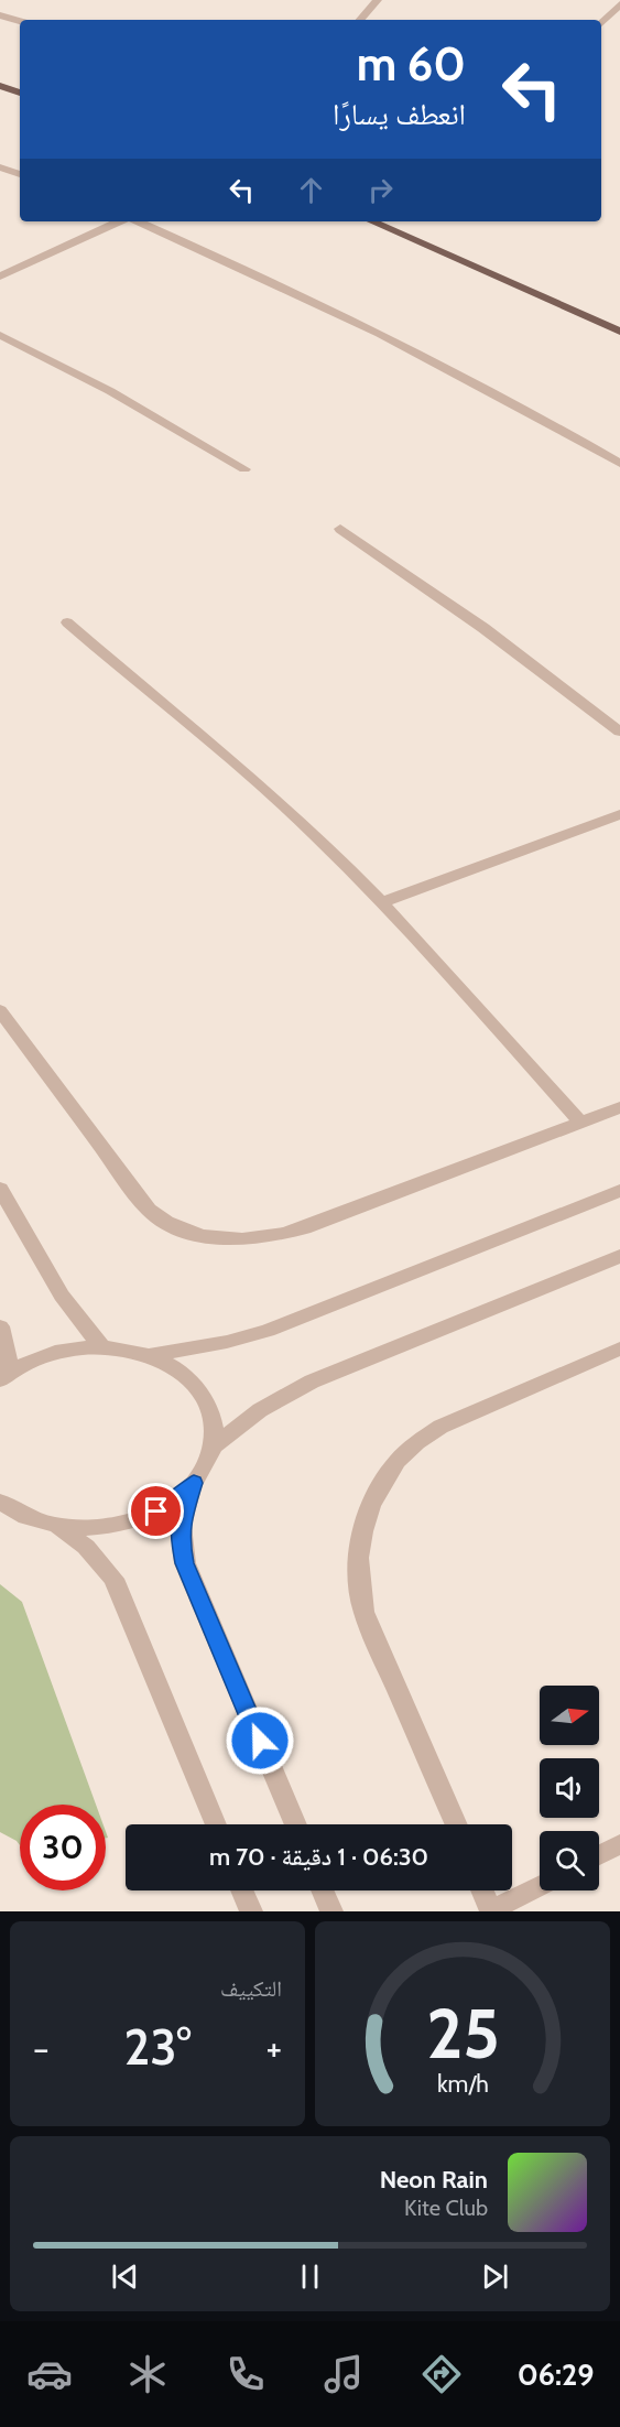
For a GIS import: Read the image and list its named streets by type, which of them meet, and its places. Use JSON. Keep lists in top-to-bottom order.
{
  "north": "right",
  "page": {
    "turn": ["60 m", "انعطف يسارًا"],
    "limit": "30",
    "trip": "06:30 · 1 دقيقة · 70 m",
    "tile": "التكييف",
    "heat": ["−", "23°", "+"],
    "song": ["Neon Rain", "Kite Club"],
    "tabs": "06:29",
    "gauge": ["25", "km/h"]
  }
}
